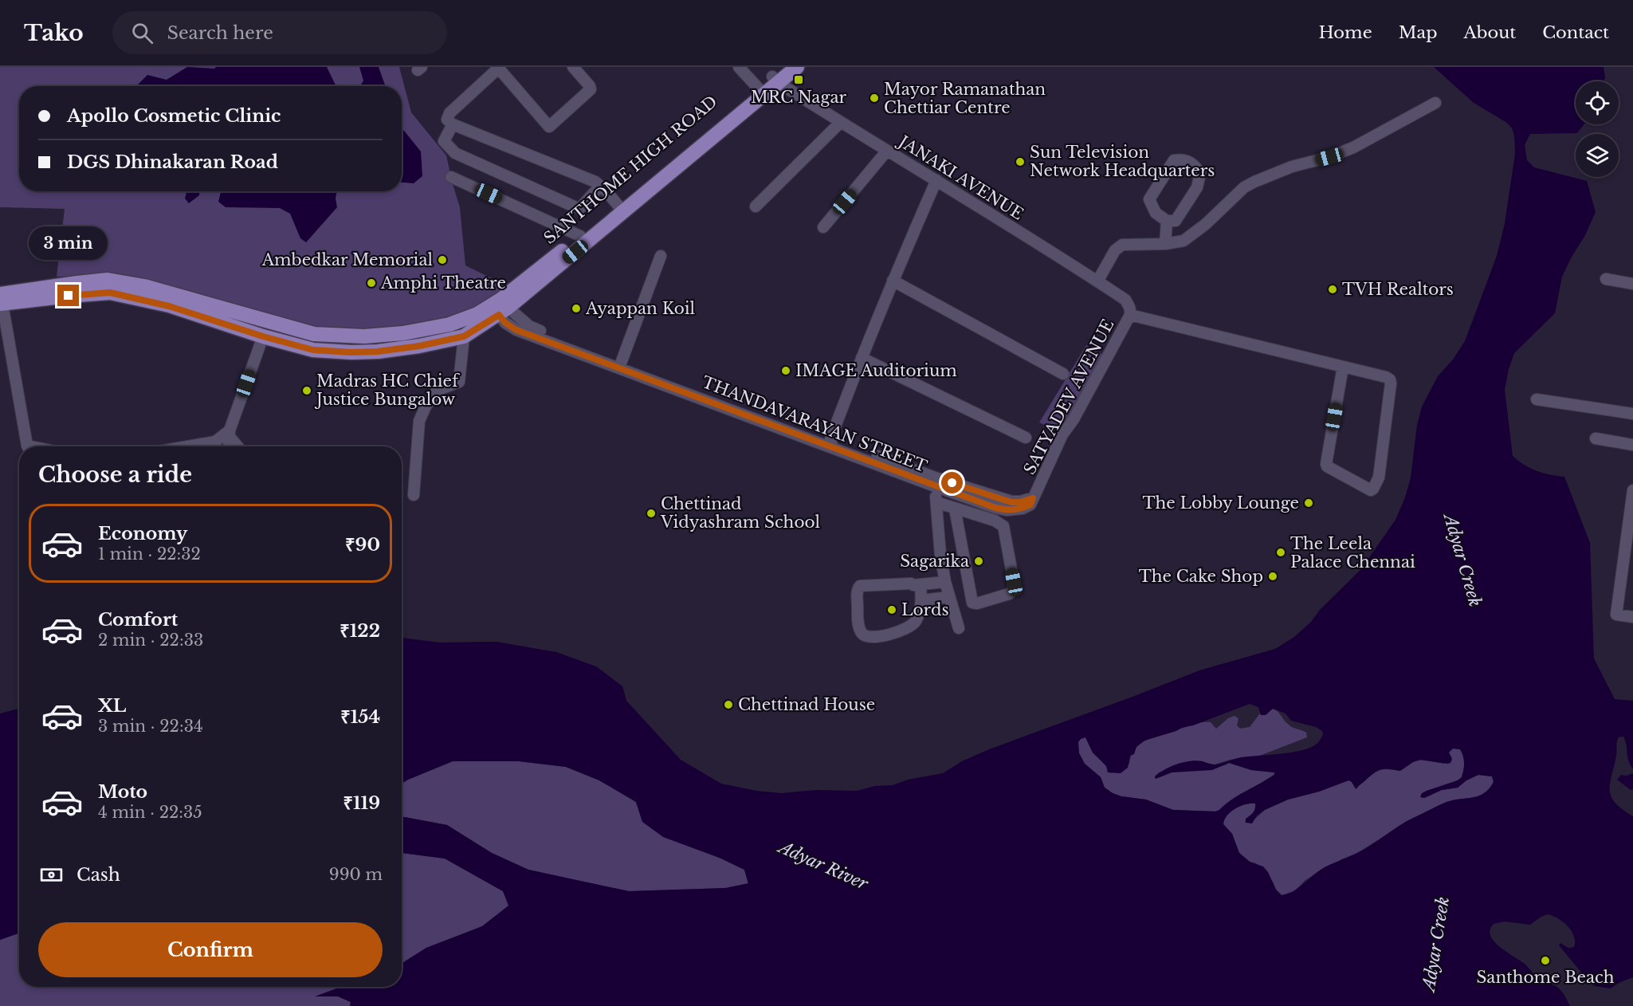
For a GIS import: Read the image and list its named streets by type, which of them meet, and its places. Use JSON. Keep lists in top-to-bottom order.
{
  "streets": {
    "main road": ["SANTHOME HIGH ROAD"],
    "street": ["JANAKI AVENUE", "SATYADEV AVENUE", "THANDAVARAYAN STREET"]
  },
  "crossings": [
    ["SANTHOME HIGH ROAD", "JANAKI AVENUE"],
    ["SANTHOME HIGH ROAD", "THANDAVARAYAN STREET"],
    ["JANAKI AVENUE", "SATYADEV AVENUE"],
    ["SATYADEV AVENUE", "THANDAVARAYAN STREET"]
  ],
  "water": ["Adyar Creek", "Adyar River"],
  "places": {
    "transit": ["MRC Nagar"],
    "other": [
      "Mayor Ramanathan Chettiar Centre",
      "Sun Television Network Headquarters",
      "Ambedkar Memorial",
      "Amphi Theatre",
      "TVH Realtors",
      "Ayappan Koil",
      "IMAGE Auditorium",
      "Madras HC Chief Justice Bungalow",
      "The Lobby Lounge",
      "Chettinad Vidyashram School",
      "The Leela Palace Chennai",
      "Sagarika",
      "The Cake Shop",
      "Lords",
      "Chettinad House",
      "Santhome Beach"
    ]
  },
  "page": {
    "header": "Tako",
    "search": "Search here",
    "nav": [
      "Home",
      "Map",
      "About",
      "Contact"
    ],
    "banner": ["Apollo Cosmetic Clinic", "DGS Dhinakaran Road"],
    "bubble": "3 min",
    "heading": "Choose a ride",
    "list": [
      {
        "name": "Economy",
        "note": "1 min · 22:32",
        "value": "₹90"
      },
      {
        "name": "Comfort",
        "note": "2 min · 22:33",
        "value": "₹122"
      },
      {
        "name": "XL",
        "note": "3 min · 22:34",
        "value": "₹154"
      },
      {
        "name": "Moto",
        "note": "4 min · 22:35",
        "value": "₹119"
      }
    ],
    "pay": ["Cash", "990 m"],
    "buttons": "Confirm"
  }
}
